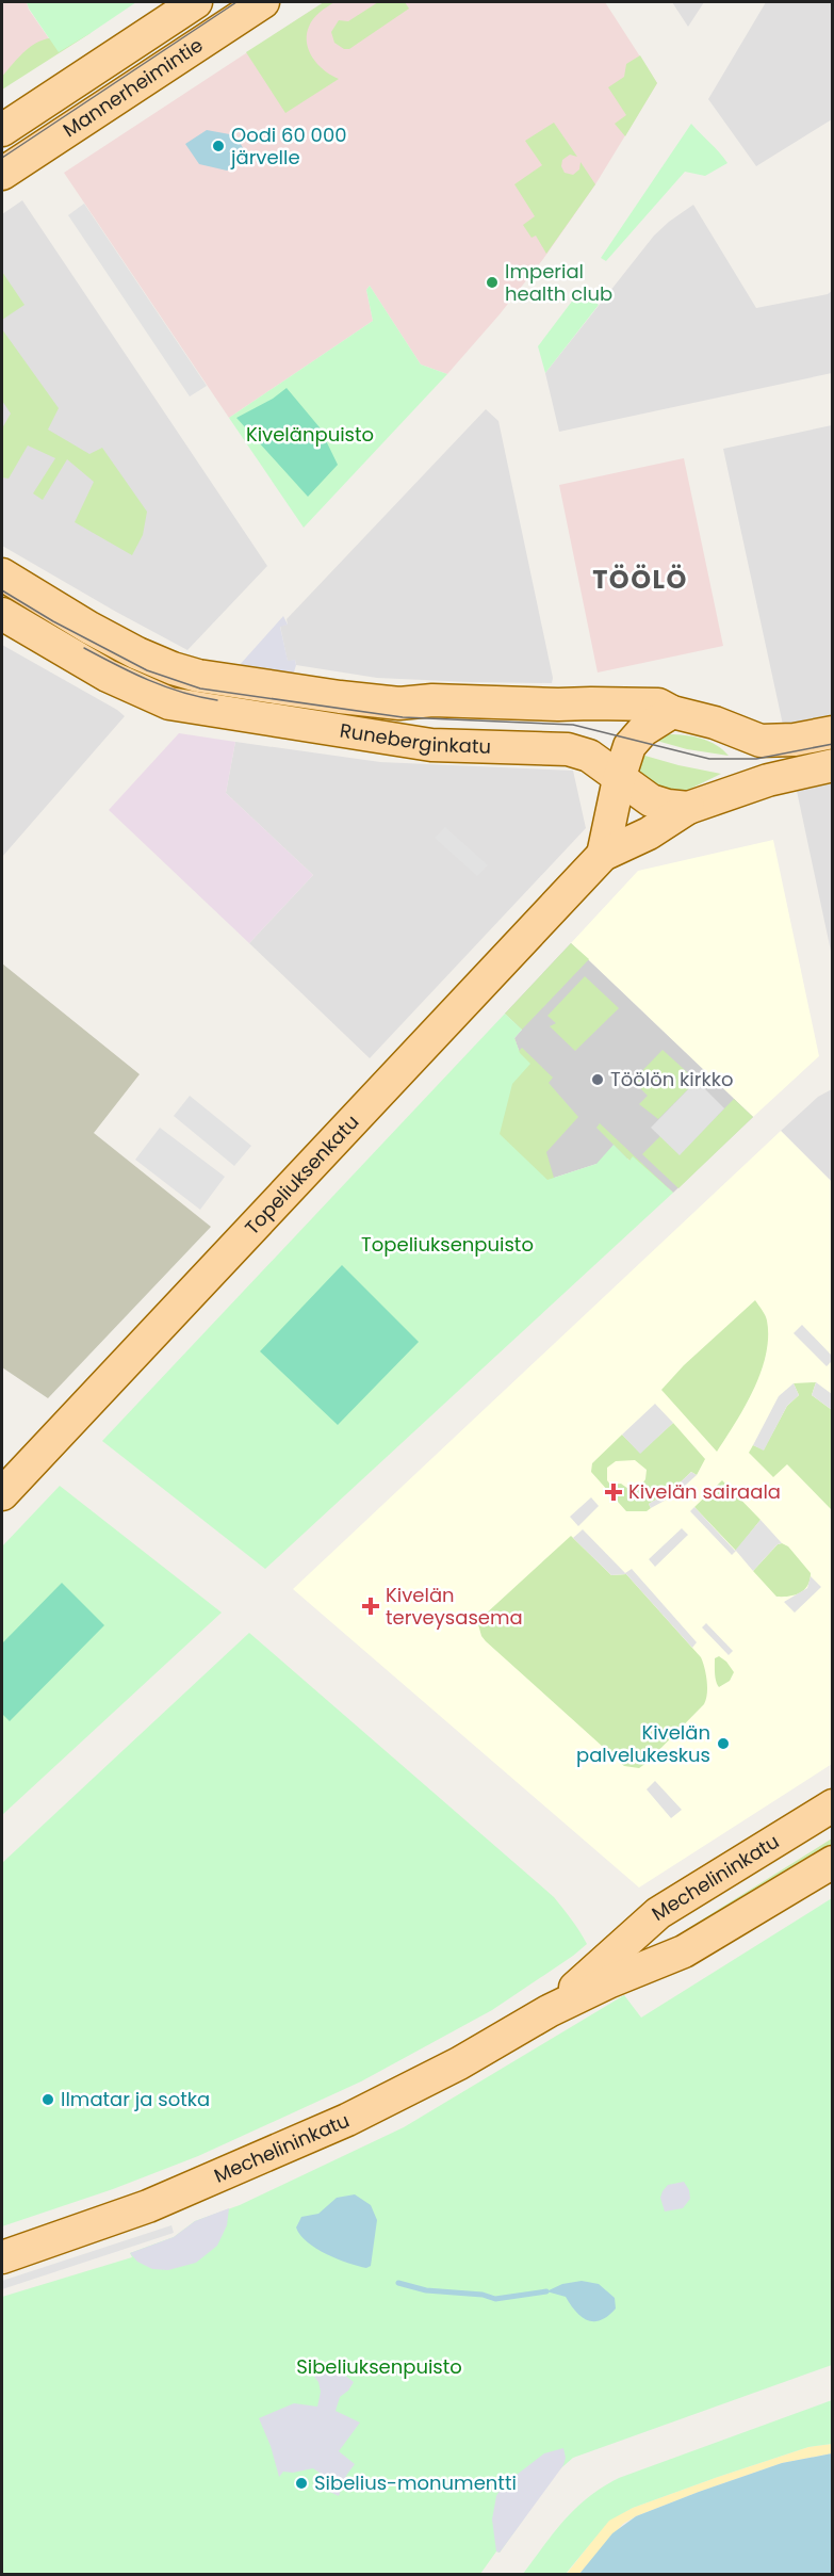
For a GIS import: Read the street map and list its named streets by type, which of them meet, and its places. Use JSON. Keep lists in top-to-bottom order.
{
  "streets": {
    "main road": [
      "Mannerheimintie",
      "Runeberginkatu",
      "Topeliuksenkatu",
      "Mechelininkatu"
    ]
  },
  "crossings": [
    ["Runeberginkatu", "Topeliuksenkatu"]
  ],
  "districts": ["TÖÖLÖ"],
  "parks": ["Kivelänpuisto", "Topeliuksenpuisto", "Sibeliuksenpuisto"],
  "places": {
    "other": [
      "Oodi 60 000 järvelle",
      "Imperial health club",
      "Töölön kirkko",
      "Kivelän palvelukeskus",
      "Ilmatar ja sotka",
      "Sibelius-monumentti"
    ],
    "health": ["Kivelän sairaala", "Kivelän terveysasema"]
  }
}
